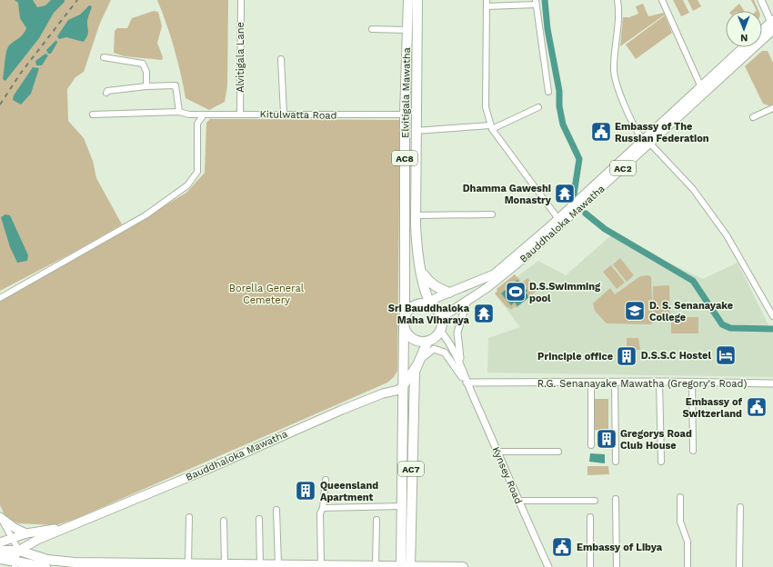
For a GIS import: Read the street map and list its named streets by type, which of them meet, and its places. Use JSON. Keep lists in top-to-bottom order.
{
  "streets": {
    "highway": ["Elvitigala Mawatha", "AC8", "AC7"],
    "main road": ["AC2", "Bauddhaloka Mawatha"],
    "street": [
      "Alvitigala Lane",
      "Kitulwatta Road",
      "R.G. Senanayake Mawatha (Gregory's Road)",
      "Kynsey Road"
    ]
  },
  "crossings": [
    ["Alvitigala Lane", "Kitulwatta Road"],
    ["Elvitigala Mawatha", "Kitulwatta Road"],
    ["Elvitigala Mawatha", "Bauddhaloka Mawatha"],
    ["Elvitigala Mawatha", "AC7"],
    ["Elvitigala Mawatha", "Kynsey Road"],
    ["Bauddhaloka Mawatha", "AC7"],
    ["Bauddhaloka Mawatha", "Kynsey Road"],
    ["R.G. Senanayake Mawatha (Gregory's Road)", "Kynsey Road"],
    ["AC7", "Kynsey Road"]
  ],
  "parks": ["Borella General Cemetery"],
  "places": {
    "public building": ["Embassy of The Russian Federation", "Embassy of Switzerland", "Embassy of Libya"],
    "temple": ["Dhamma Gaweshi Monastry", "Sri Bauddhaloka Maha Viharaya"],
    "sports": ["D.S.Swimming pool"],
    "school or university": ["D. S. Senanayake College"],
    "hotel": ["D.S.S.C Hostel"],
    "building": ["Principle office", "Gregorys Road Club House", "Queensland Apartment"]
  },
  "north": "bottom"
}
